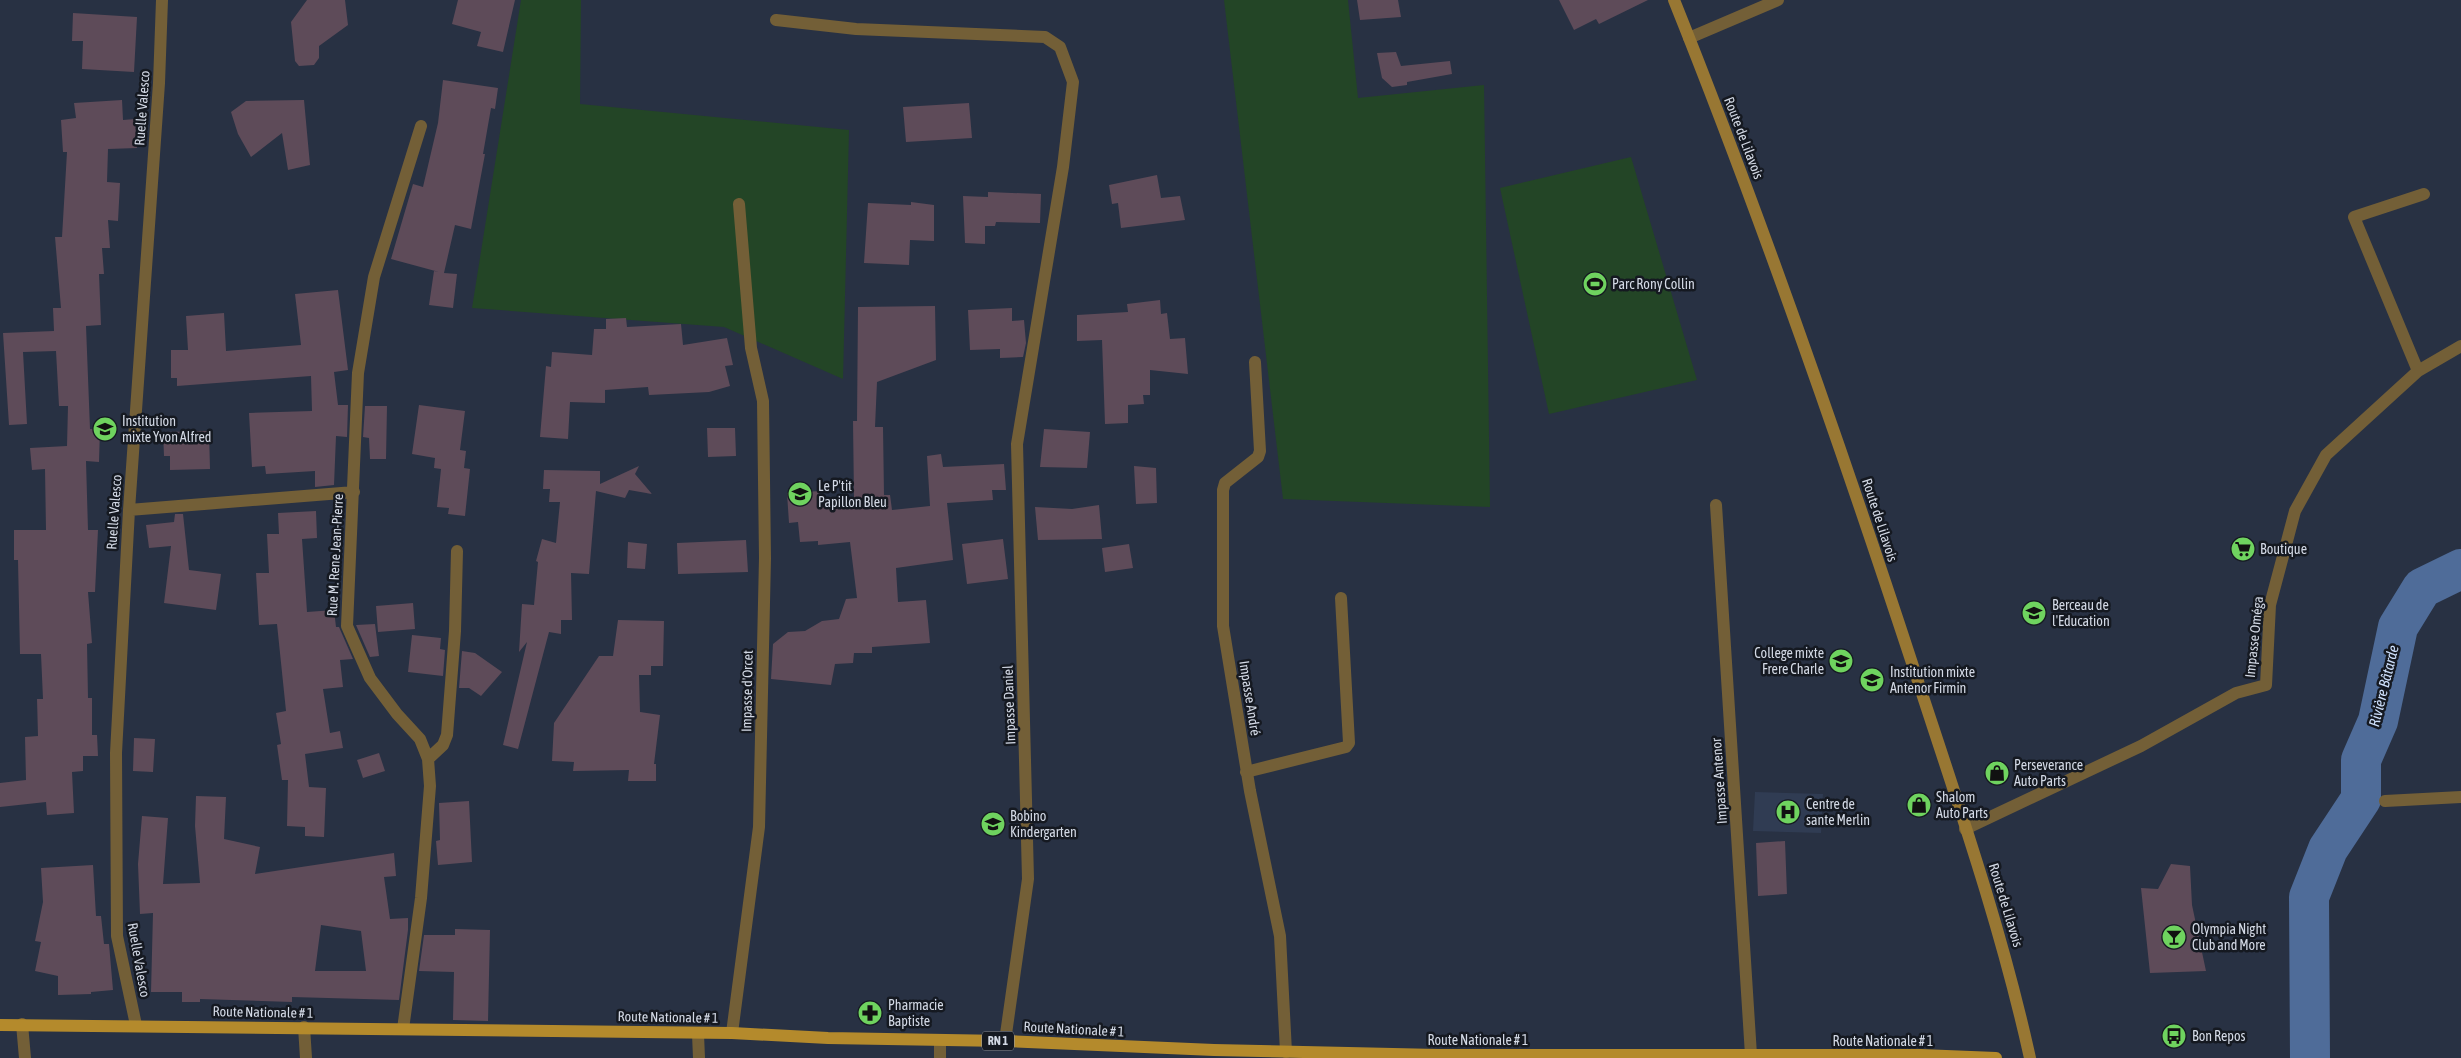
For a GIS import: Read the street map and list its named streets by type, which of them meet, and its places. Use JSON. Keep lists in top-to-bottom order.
{
  "streets": {
    "main road": ["Route de Lilavois", "Route Nationale # 1", "RN 1"],
    "street": [
      "Ruelle Valesco",
      "Rue M. Rene Jean-Pierre",
      "Impasse Oméga",
      "Impasse d'Orcet",
      "Impasse André",
      "Impasse Daniel",
      "Impasse Antenor"
    ]
  },
  "crossings": [
    ["Ruelle Valesco", "Route Nationale # 1"],
    ["Route de Lilavois", "Impasse Oméga"],
    ["Rue M. Rene Jean-Pierre", "Route Nationale # 1"],
    ["Impasse d'Orcet", "Route Nationale # 1"],
    ["Impasse André", "Route Nationale # 1"],
    ["Impasse Daniel", "Route Nationale # 1"],
    ["Impasse Antenor", "Route Nationale # 1"]
  ],
  "water": ["Rivière Bâtarde"],
  "places": {
    "sports": ["Parc Rony Collin"],
    "school or university": [
      "Institution mixte Yvon Alfred",
      "Le P'tit Papillon Bleu",
      "Berceau de l'Education",
      "College mixte Frere Charle",
      "Institution mixte Antenor Firmin",
      "Bobino Kindergarten"
    ],
    "supermarket": ["Boutique"],
    "shop": ["Perseverance Auto Parts", "Shalom Auto Parts"],
    "hospital": ["Centre de sante Merlin"],
    "bar": ["Olympia Night Club and More"],
    "pharmacy": ["Pharmacie Baptiste"],
    "bus stop": ["Bon Repos"]
  }
}
